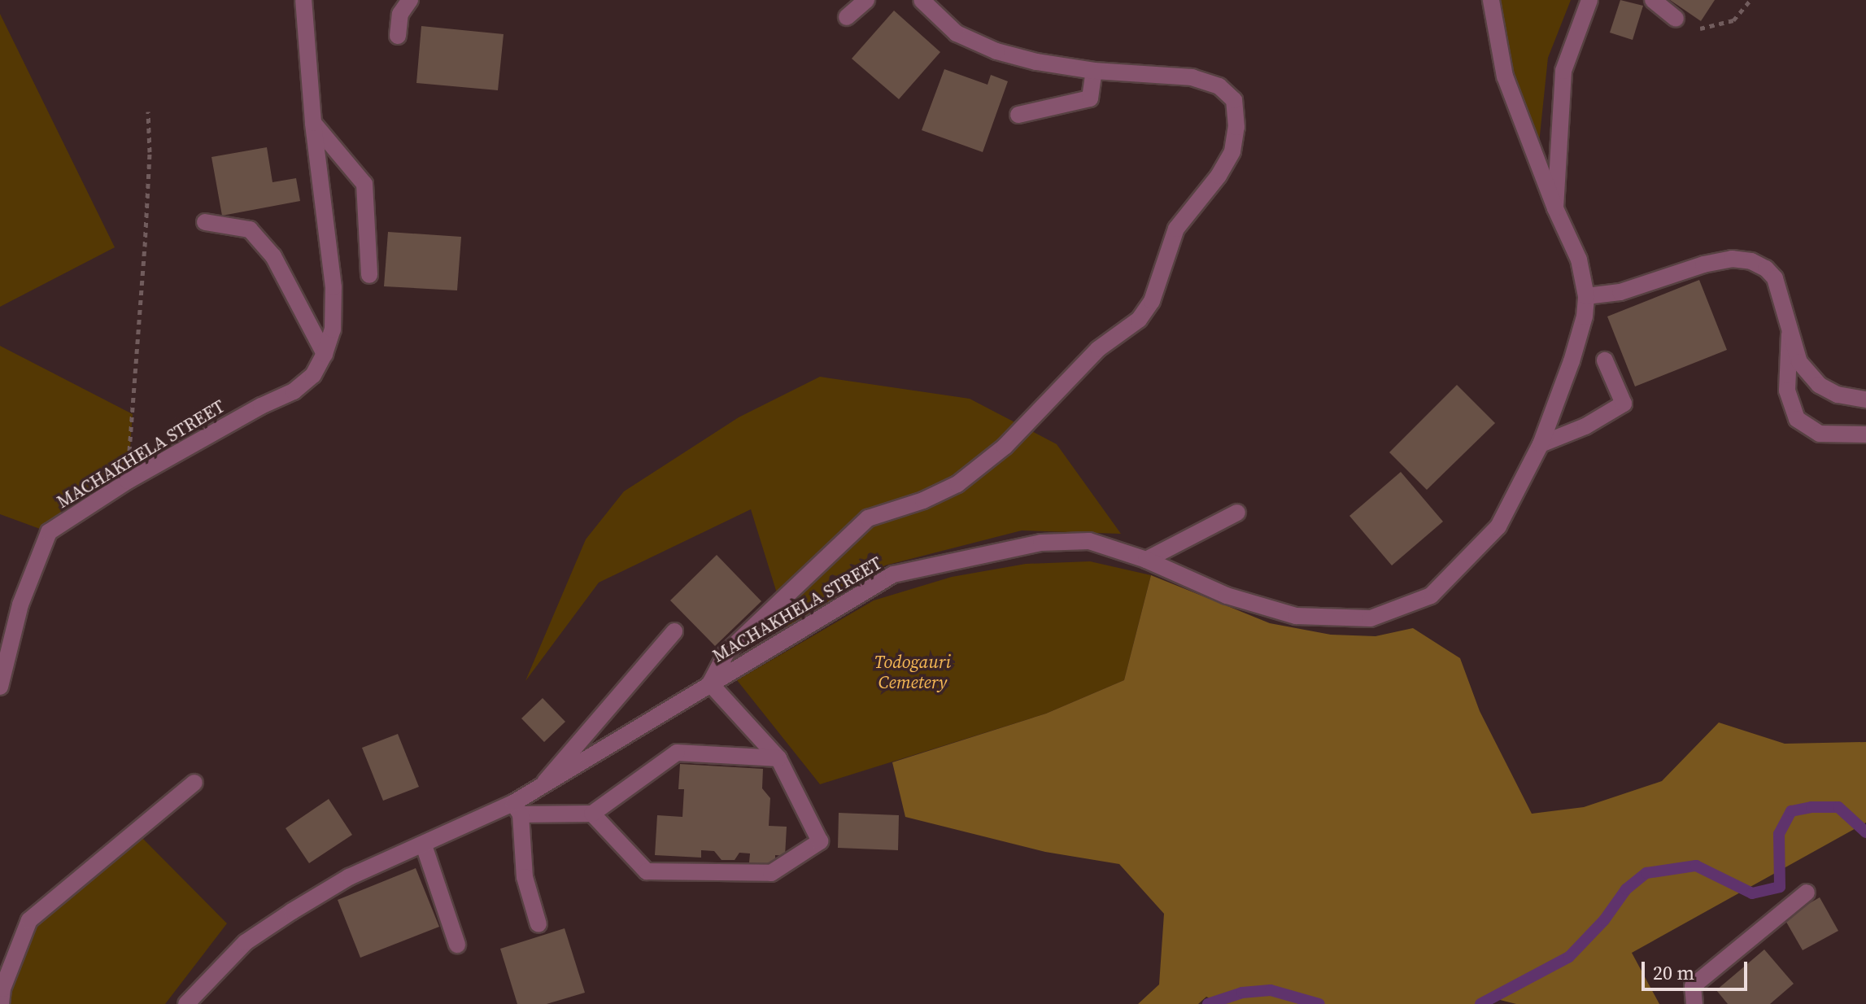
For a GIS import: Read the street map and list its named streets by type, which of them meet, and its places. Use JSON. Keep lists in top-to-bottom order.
{
  "streets": {
    "street": ["MACHAKHELA STREET"]
  },
  "parks": ["Todogauri Cemetery"],
  "scale_bar": "20 m"
}
